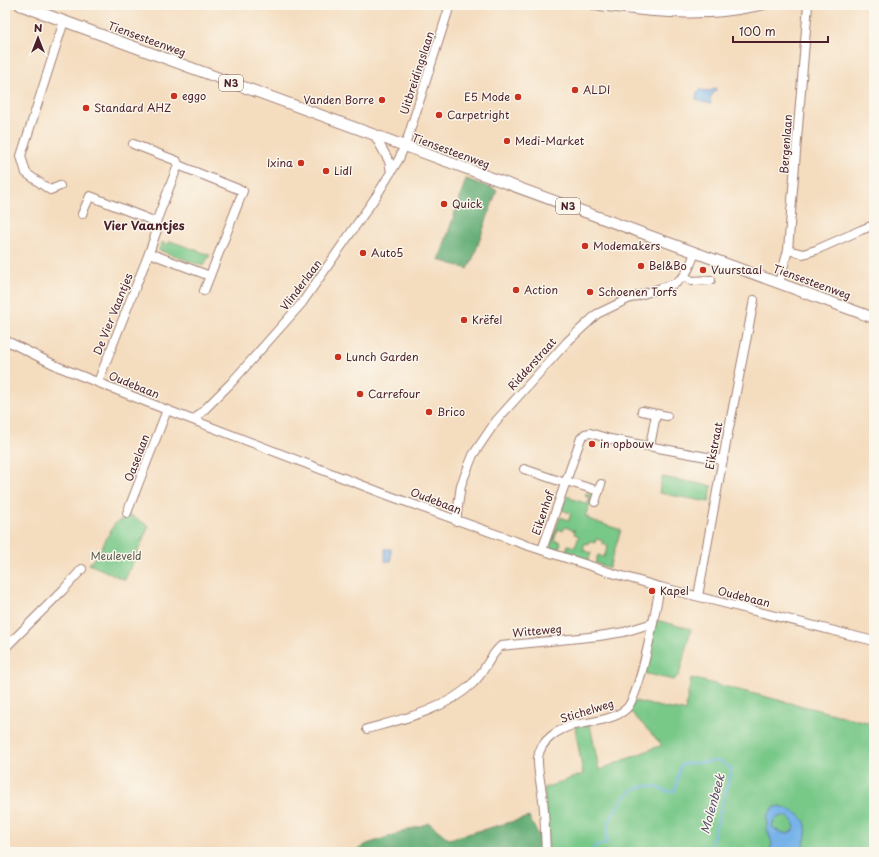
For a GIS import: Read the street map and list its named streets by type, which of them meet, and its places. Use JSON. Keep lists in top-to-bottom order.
{
  "streets": {
    "main road": ["Tiensesteenweg", "N3"],
    "street": [
      "Uitbreidingslaan",
      "Bergenlaan",
      "Vlinderlaan",
      "De Vier Vaantjes",
      "Ridderstraat",
      "Oudebaan",
      "Eikstraat",
      "Oaselaan",
      "Eikenhof",
      "Witteweg",
      "Stichelweg"
    ]
  },
  "crossings": [
    ["Tiensesteenweg", "Uitbreidingslaan"],
    ["Tiensesteenweg", "Bergenlaan"],
    ["Tiensesteenweg", "Vlinderlaan"],
    ["Uitbreidingslaan", "Vlinderlaan"],
    ["Vlinderlaan", "Oudebaan"],
    ["De Vier Vaantjes", "Oudebaan"],
    ["Ridderstraat", "Oudebaan"],
    ["Oudebaan", "Eikstraat"],
    ["Oudebaan", "Oaselaan"],
    ["Oudebaan", "Eikenhof"],
    ["Eikstraat", "Eikenhof"],
    ["Witteweg", "Stichelweg"]
  ],
  "districts": ["Vier Vaantjes"],
  "water": ["Molenbeek"],
  "parks": ["Meuleveld"],
  "places": [
    "ALDI",
    "eggo",
    "E5 Mode",
    "Vanden Borre",
    "Standard AHZ",
    "Carpetright",
    "Medi-Market",
    "Ixina",
    "Lidl",
    "Quick",
    "Modemakers",
    "Auto5",
    "Bel&Bo",
    "Vuurstaal",
    "Action",
    "Schoenen Torfs",
    "Krëfel",
    "Lunch Garden",
    "Carrefour",
    "Brico",
    "in opbouw",
    "Kapel"
  ],
  "scale_bar": "100 m",
  "north": "top"
}
